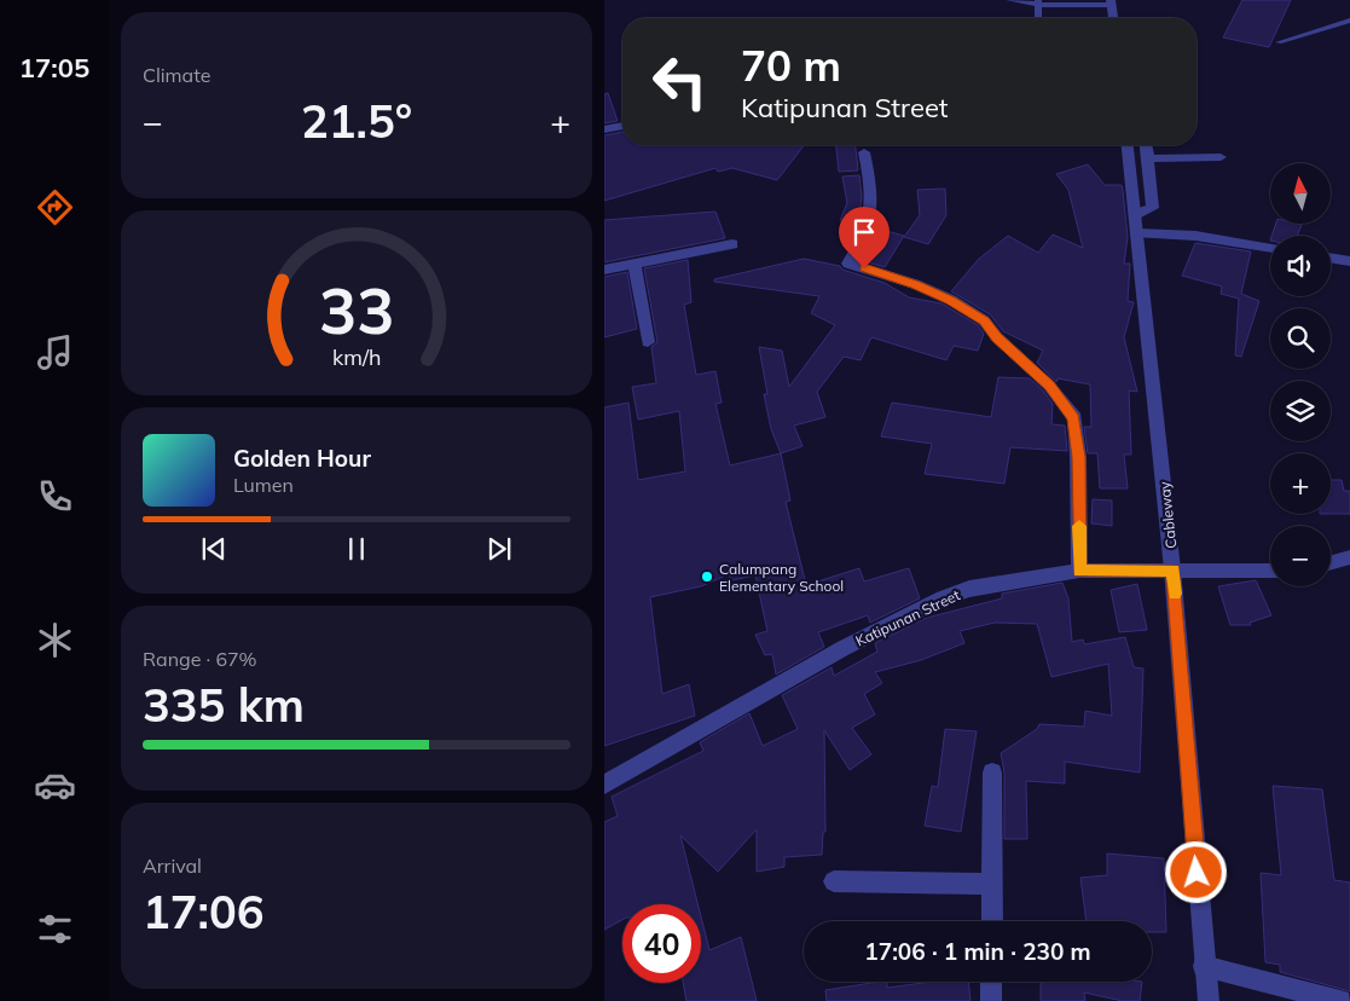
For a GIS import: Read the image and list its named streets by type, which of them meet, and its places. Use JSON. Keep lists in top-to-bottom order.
{
  "streets": {
    "street": ["Cableway", "Katipunan Street"]
  },
  "crossings": [
    ["Cableway", "Katipunan Street"]
  ],
  "places": ["Calumpang Elementary School"],
  "north": "top",
  "page": {
    "tabs": "17:05",
    "tile": [
      "Climate",
      ["Range · 67%", "335 km"],
      ["Arrival", "17:06"]
    ],
    "turn": ["70 m", "Katipunan Street"],
    "heat": ["−", "21.5°", "+"],
    "map_buttons": ["+", "−"],
    "song": ["Golden Hour", "Lumen"],
    "limit": "40",
    "trip": "17:06 · 1 min · 230 m",
    "gauge": ["33", "km/h"]
  }
}
